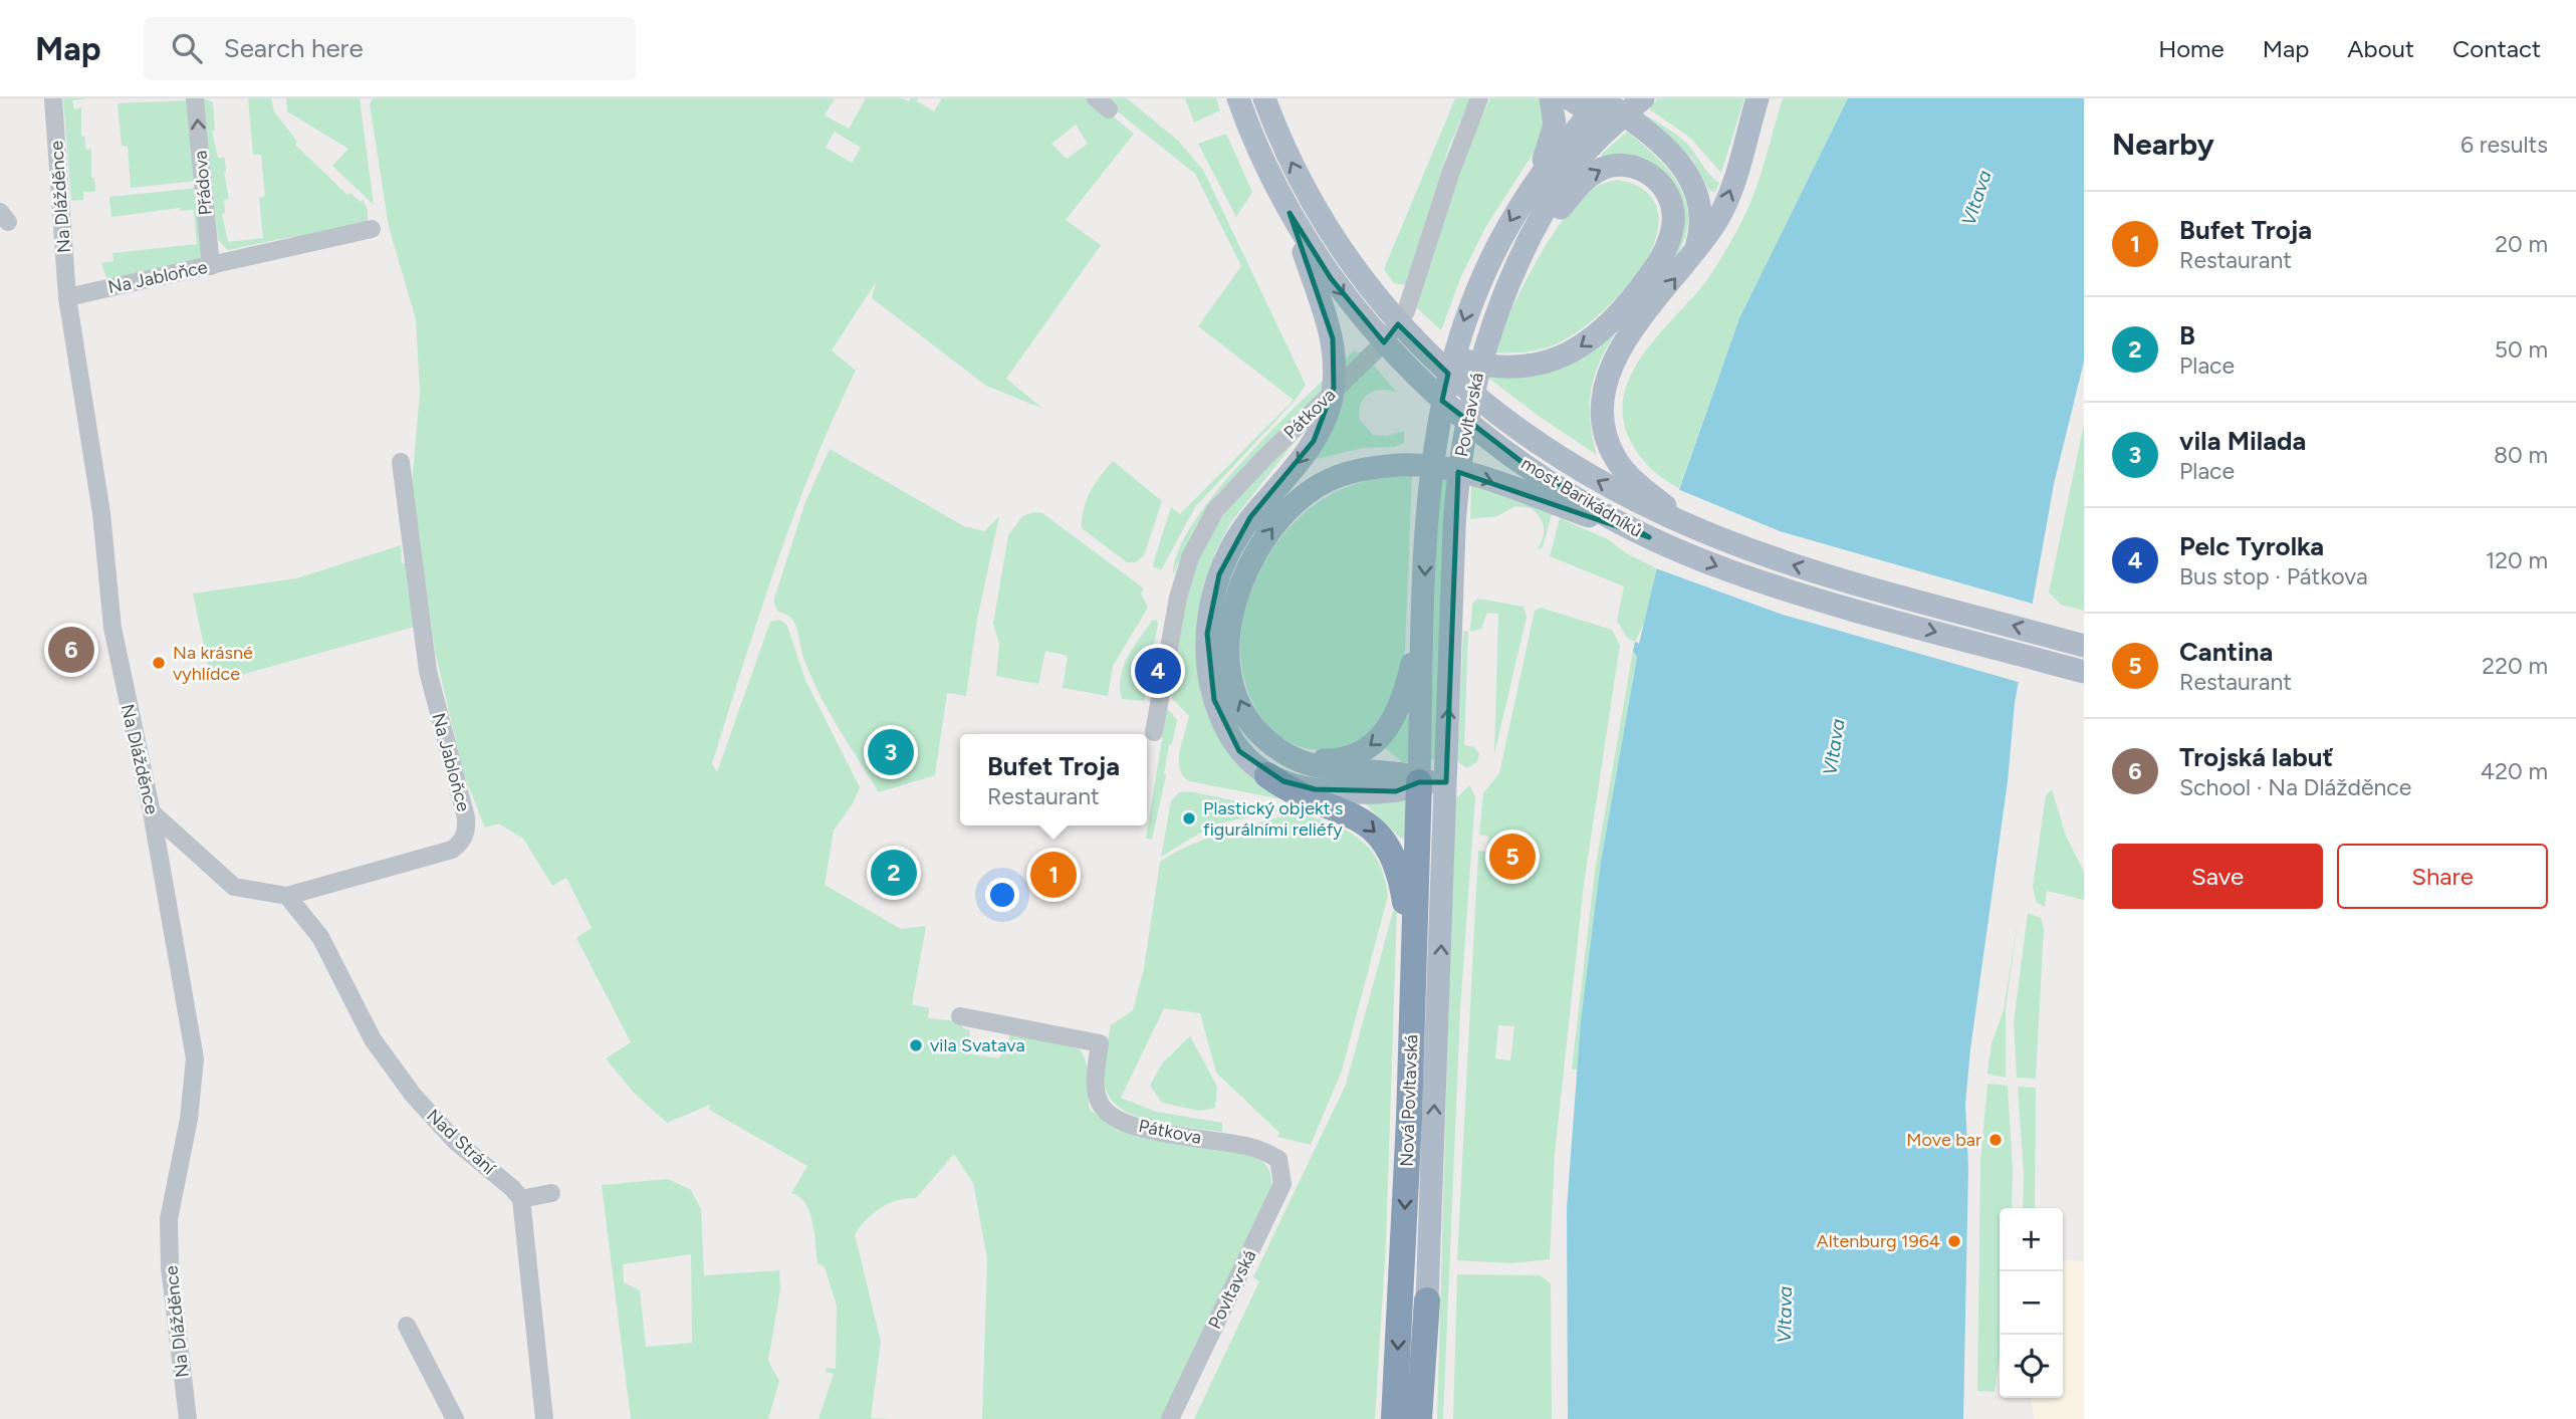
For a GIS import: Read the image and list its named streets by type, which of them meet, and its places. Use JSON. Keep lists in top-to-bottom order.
{
  "streets": {
    "highway": ["Nová Povltavská"],
    "main road": ["Povltavská", "most Barikádníků"],
    "street": [
      "Přádova",
      "Na Dlážděnce",
      "Na Jabloňce",
      "Pátkova",
      "Nad Strání"
    ]
  },
  "crossings": [
    ["Přádova", "Na Jabloňce"],
    ["Na Dlážděnce", "Na Jabloňce"],
    ["Na Jabloňce", "Nad Strání"],
    ["Pátkova", "Povltavská"],
    ["Povltavská", "Nová Povltavská"]
  ],
  "one_way": ["Přádova"],
  "water": ["Vltava"],
  "places": [
    "Na krásné vyhlídce",
    "Plastický objekt s figurálními reliéfy",
    "vila Svatava",
    "Move bar",
    "Altenburg 1964"
  ],
  "page": {
    "header": "Map",
    "search": "Search here",
    "nav": [
      "Home",
      "Map",
      "About",
      "Contact"
    ],
    "heading": ["Nearby", "6 results"],
    "list": [
      {
        "mark": "1",
        "name": "Bufet Troja",
        "note": "Restaurant",
        "value": "20 m"
      },
      {
        "mark": "2",
        "name": "B",
        "note": "Place",
        "value": "50 m"
      },
      {
        "mark": "3",
        "name": "vila Milada",
        "note": "Place",
        "value": "80 m"
      },
      {
        "mark": "4",
        "name": "Pelc Tyrolka",
        "note": "Bus stop · Pátkova",
        "value": "120 m"
      },
      {
        "mark": "5",
        "name": "Cantina",
        "note": "Restaurant",
        "value": "220 m"
      },
      {
        "mark": "6",
        "name": "Trojská labuť",
        "note": "School · Na Dlážděnce",
        "value": "420 m"
      }
    ],
    "pins": [
      "6",
      "4",
      "3",
      "5",
      "2",
      "1"
    ],
    "popup": ["Bufet Troja", "Restaurant"],
    "buttons": ["Save", "Share"],
    "map_buttons": ["+", "−"]
  }
}
